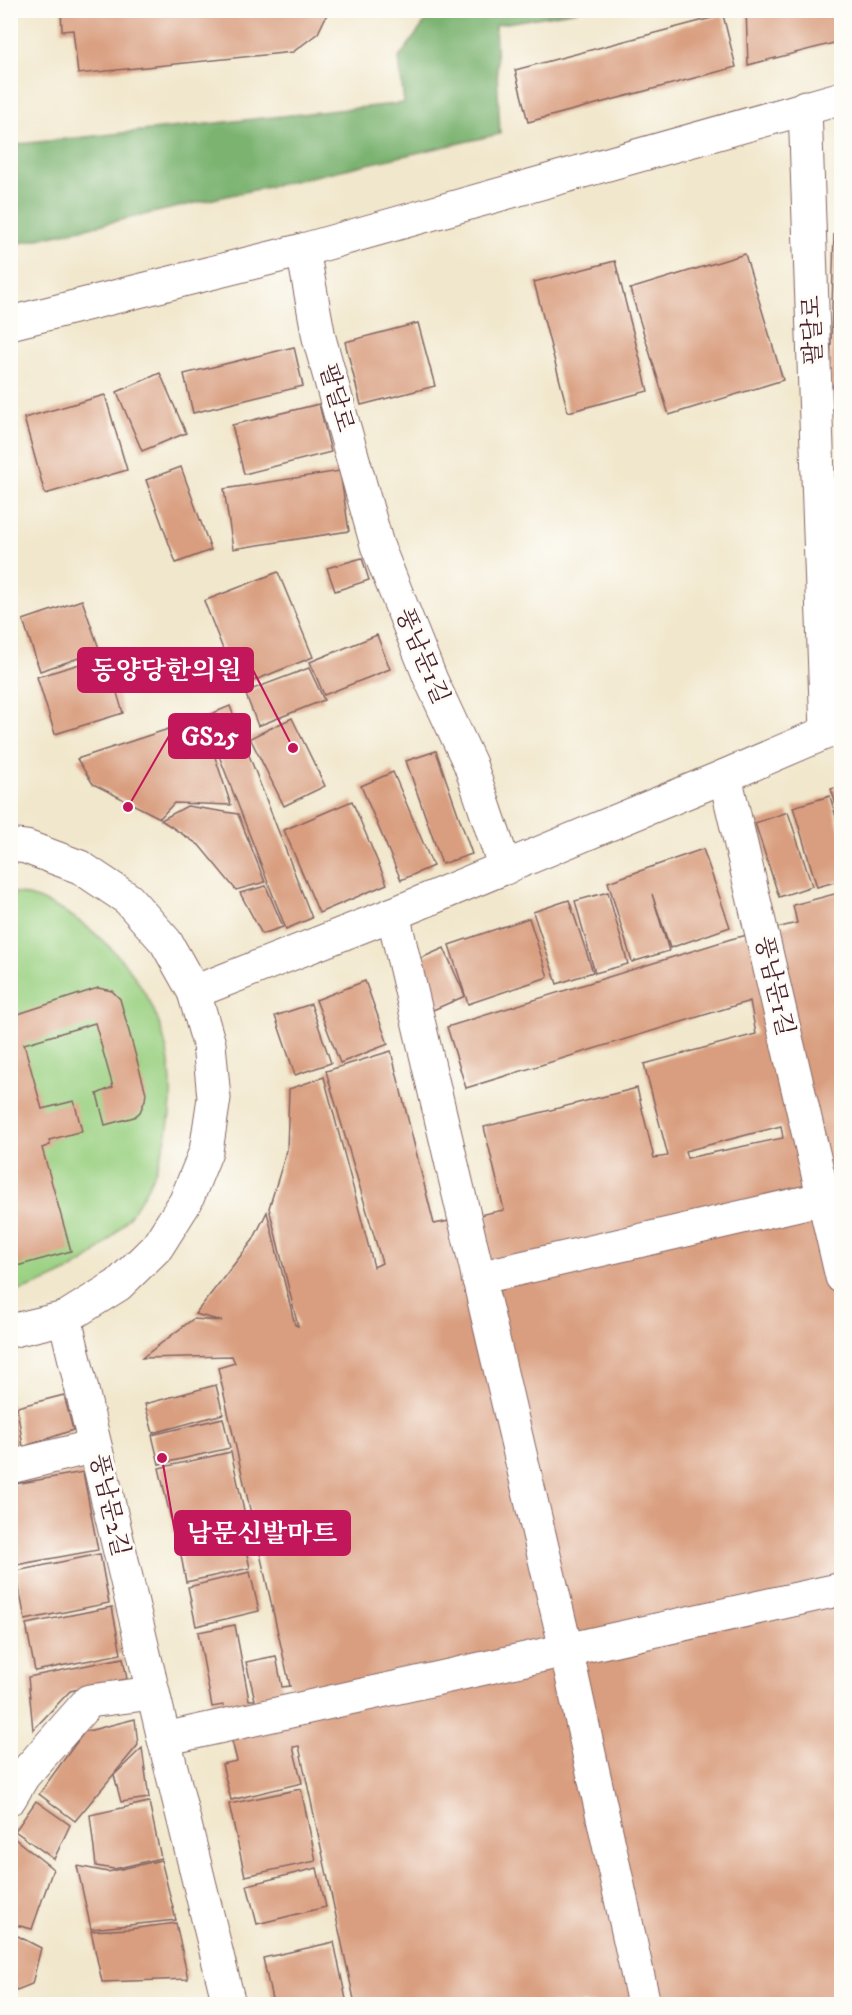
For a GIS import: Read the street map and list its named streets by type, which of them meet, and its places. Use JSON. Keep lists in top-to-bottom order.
{
  "streets": {
    "street": ["팔달로", "풍남문1길", "풍남문2길"]
  },
  "crossings": [
    ["팔달로", "풍남문1길"]
  ],
  "places": ["동양당한의원", "GS25", "남문신발마트"]
}
